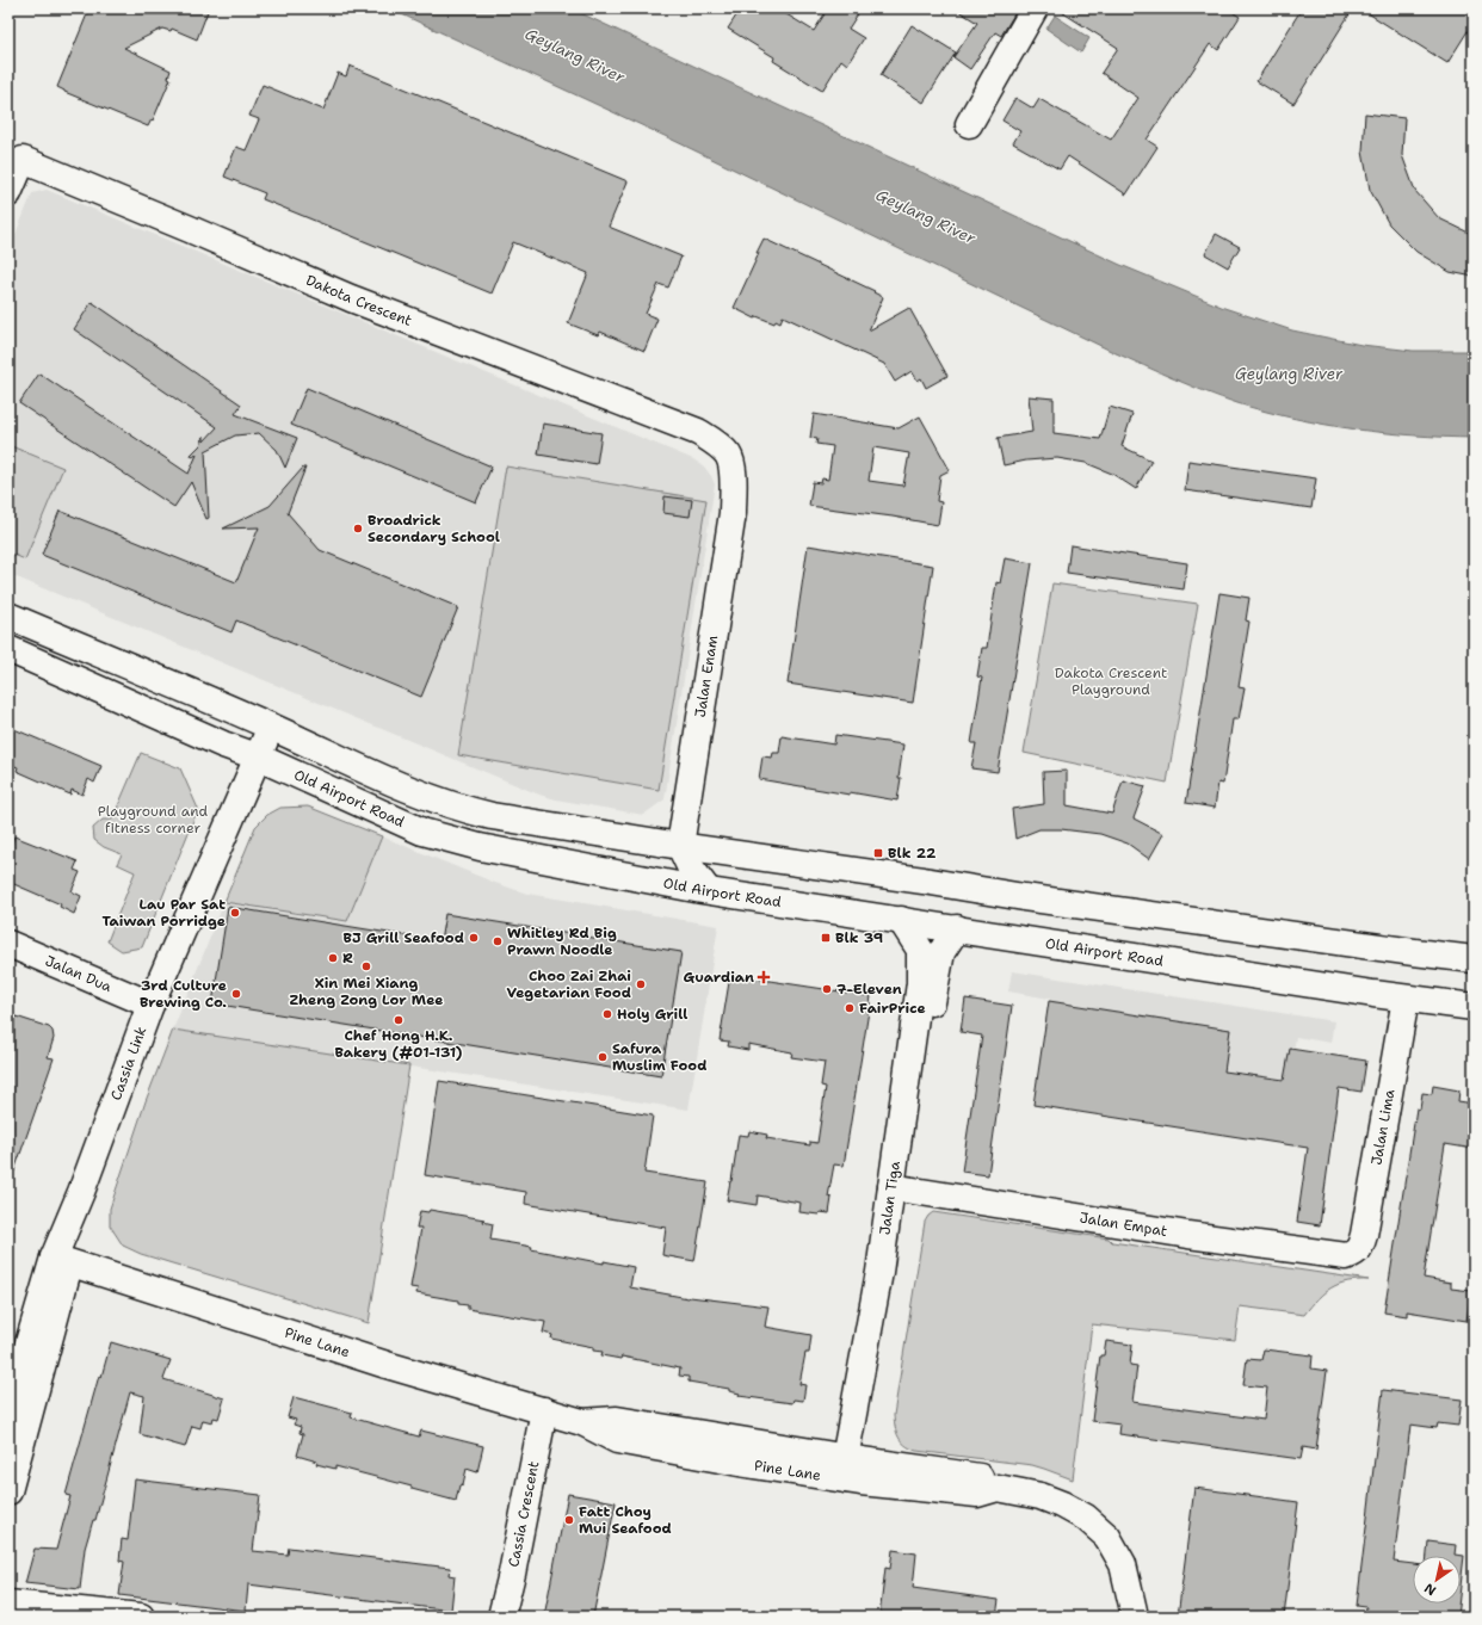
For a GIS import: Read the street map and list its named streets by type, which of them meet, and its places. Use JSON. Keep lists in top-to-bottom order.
{
  "streets": {
    "street": [
      "Dakota Crescent",
      "Jalan Enam",
      "Old Airport Road",
      "Jalan Dua",
      "Cassia Link",
      "Jalan Lima",
      "Jalan Tiga",
      "Jalan Empat",
      "Pine Lane",
      "Cassia Crescent"
    ]
  },
  "crossings": [
    ["Dakota Crescent", "Jalan Enam"],
    ["Old Airport Road", "Cassia Link"],
    ["Old Airport Road", "Jalan Lima"],
    ["Old Airport Road", "Jalan Tiga"],
    ["Jalan Dua", "Cassia Link"],
    ["Cassia Link", "Pine Lane"],
    ["Jalan Lima", "Jalan Empat"],
    ["Jalan Tiga", "Jalan Empat"],
    ["Jalan Tiga", "Pine Lane"],
    ["Pine Lane", "Cassia Crescent"]
  ],
  "water": ["Geylang River"],
  "parks": ["Dakota Crescent Playground", "Playground and fitness corner"],
  "places": {
    "other": [
      "Broadrick Secondary School",
      "Lau Par Sat Taiwan Porridge",
      "BJ Grill Seafood",
      "Whitley Rd Big Prawn Noodle",
      "R",
      "Xin Mei Xiang Zheng Zong Lor Mee",
      "Choo Zai Zhai Vegetarian Food",
      "7-Eleven",
      "3rd Culture Brewing Co.",
      "FairPrice",
      "Holy Grill",
      "Chef Hong H.K. Bakery (#01-131)",
      "Safura Muslim Food",
      "Fatt Choy Mui Seafood"
    ],
    "transit": ["Blk 22", "Blk 39"],
    "health": ["Guardian"]
  },
  "north": "bottom left"
}
